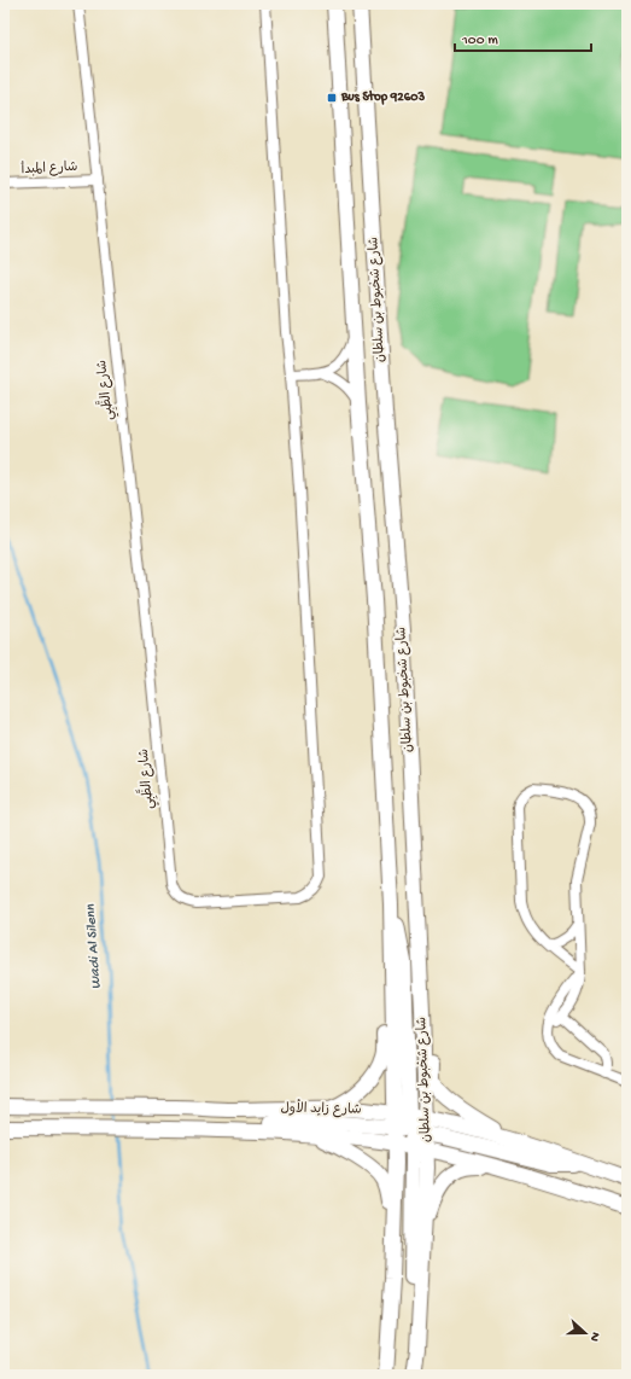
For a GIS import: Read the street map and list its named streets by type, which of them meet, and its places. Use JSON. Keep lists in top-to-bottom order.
{
  "streets": {
    "main road": ["شارع شخبوط بن سلطان", "شارع زايد الأول"],
    "street": ["شارع المبدأ", "شارع الظَّبِي"]
  },
  "crossings": [
    ["شارع المبدأ", "شارع الظَّبِي"],
    ["شارع شخبوط بن سلطان", "شارع زايد الأول"]
  ],
  "water": ["Wadi Al Silenn"],
  "places": {
    "transit": ["Bus Stop 92603"]
  },
  "scale_bar": "100 m",
  "north": "right"
}
